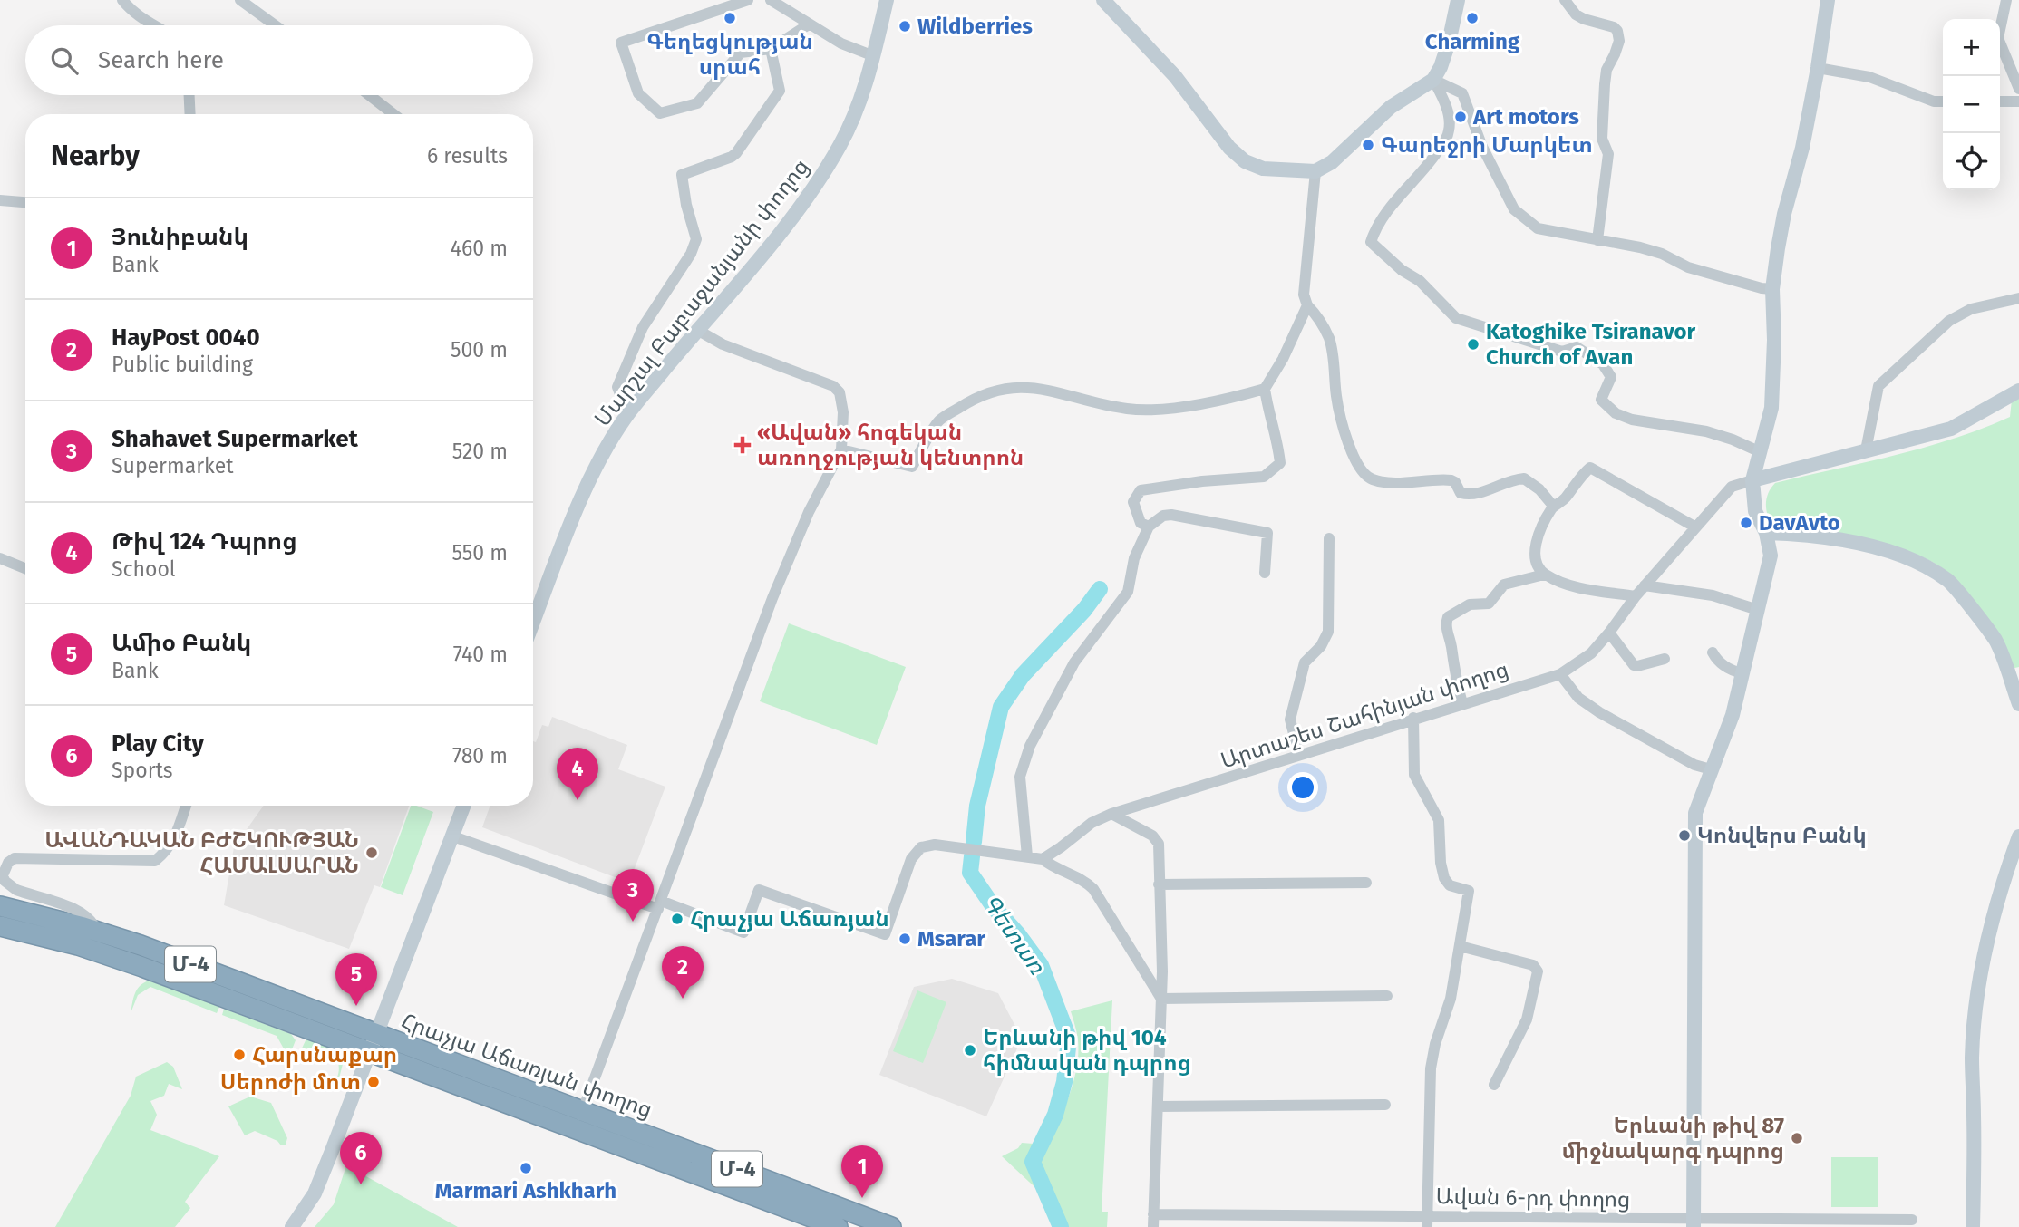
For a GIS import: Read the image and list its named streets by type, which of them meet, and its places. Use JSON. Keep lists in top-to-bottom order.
{
  "streets": {
    "highway": ["Մ-4", "Հրաչյա Աճառյան փողոց"],
    "street": ["Մարշալ Բաբաջանյանի փողոց", "Արտաշես Շահինյան փողոց", "Ավան 6-րդ փողոց"]
  },
  "water": ["Գետառ"],
  "places": {
    "other": [
      "Գեղեցկության սրահ",
      "Charming",
      "Wildberries",
      "Art motors",
      "Գարեջրի Մարկետ",
      "Katoghike Tsiranavor Church of Avan",
      "DavAvto",
      "Կոնվերս Բանկ",
      "ԱՎԱՆԴԱԿԱՆ ԲԺՇԿՈՒԹՅԱՆ ՀԱՄԱԼՍԱՐԱՆ",
      "Հրաչյա Աճառյան",
      "Msarar",
      "Երևանի թիվ 104 հիմնական դպրոց",
      "Հարսնաքար",
      "Սերոժի մոտ",
      "Երևանի թիվ 87 միջնակարգ դպրոց",
      "Marmari Ashkharh"
    ],
    "health": ["«Ավան» հոգեկան առողջության կենտրոն"]
  },
  "page": {
    "map_buttons": ["+", "−"],
    "search": "Search here",
    "heading": ["Nearby", "6 results"],
    "list": [
      {
        "mark": "1",
        "name": "Յունիբանկ",
        "note": "Bank",
        "value": "460 m"
      },
      {
        "mark": "2",
        "name": "HayPost 0040",
        "note": "Public building",
        "value": "500 m"
      },
      {
        "mark": "3",
        "name": "Shahavet Supermarket",
        "note": "Supermarket",
        "value": "520 m"
      },
      {
        "mark": "4",
        "name": "Թիվ 124 Դպրոց",
        "note": "School",
        "value": "550 m"
      },
      {
        "mark": "5",
        "name": "Ամիօ Բանկ",
        "note": "Bank",
        "value": "740 m"
      },
      {
        "mark": "6",
        "name": "Play City",
        "note": "Sports",
        "value": "780 m"
      }
    ],
    "pins": [
      "4",
      "3",
      "2",
      "5",
      "6",
      "1"
    ]
  }
}
